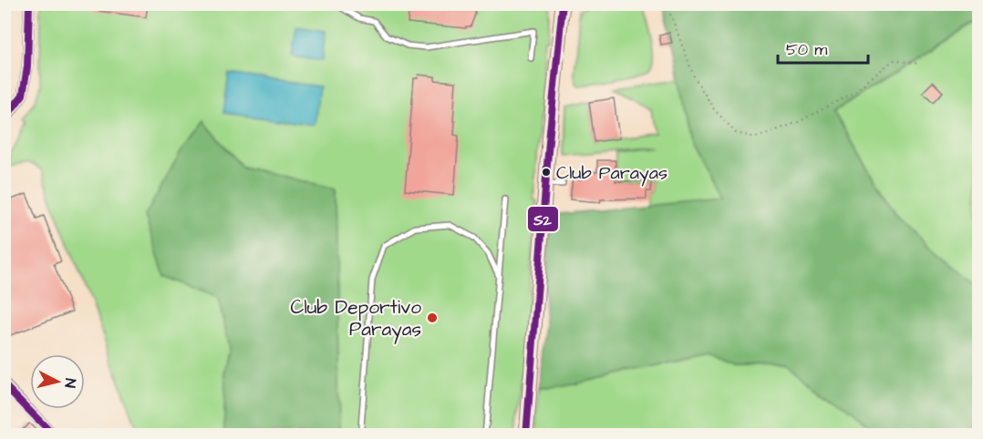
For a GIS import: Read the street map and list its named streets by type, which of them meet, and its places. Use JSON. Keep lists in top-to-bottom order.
{
  "places": ["Club Parayas", "Club Deportivo Parayas"],
  "lines": ["transit line S2"],
  "scale_bar": "50 m",
  "north": "right"
}
